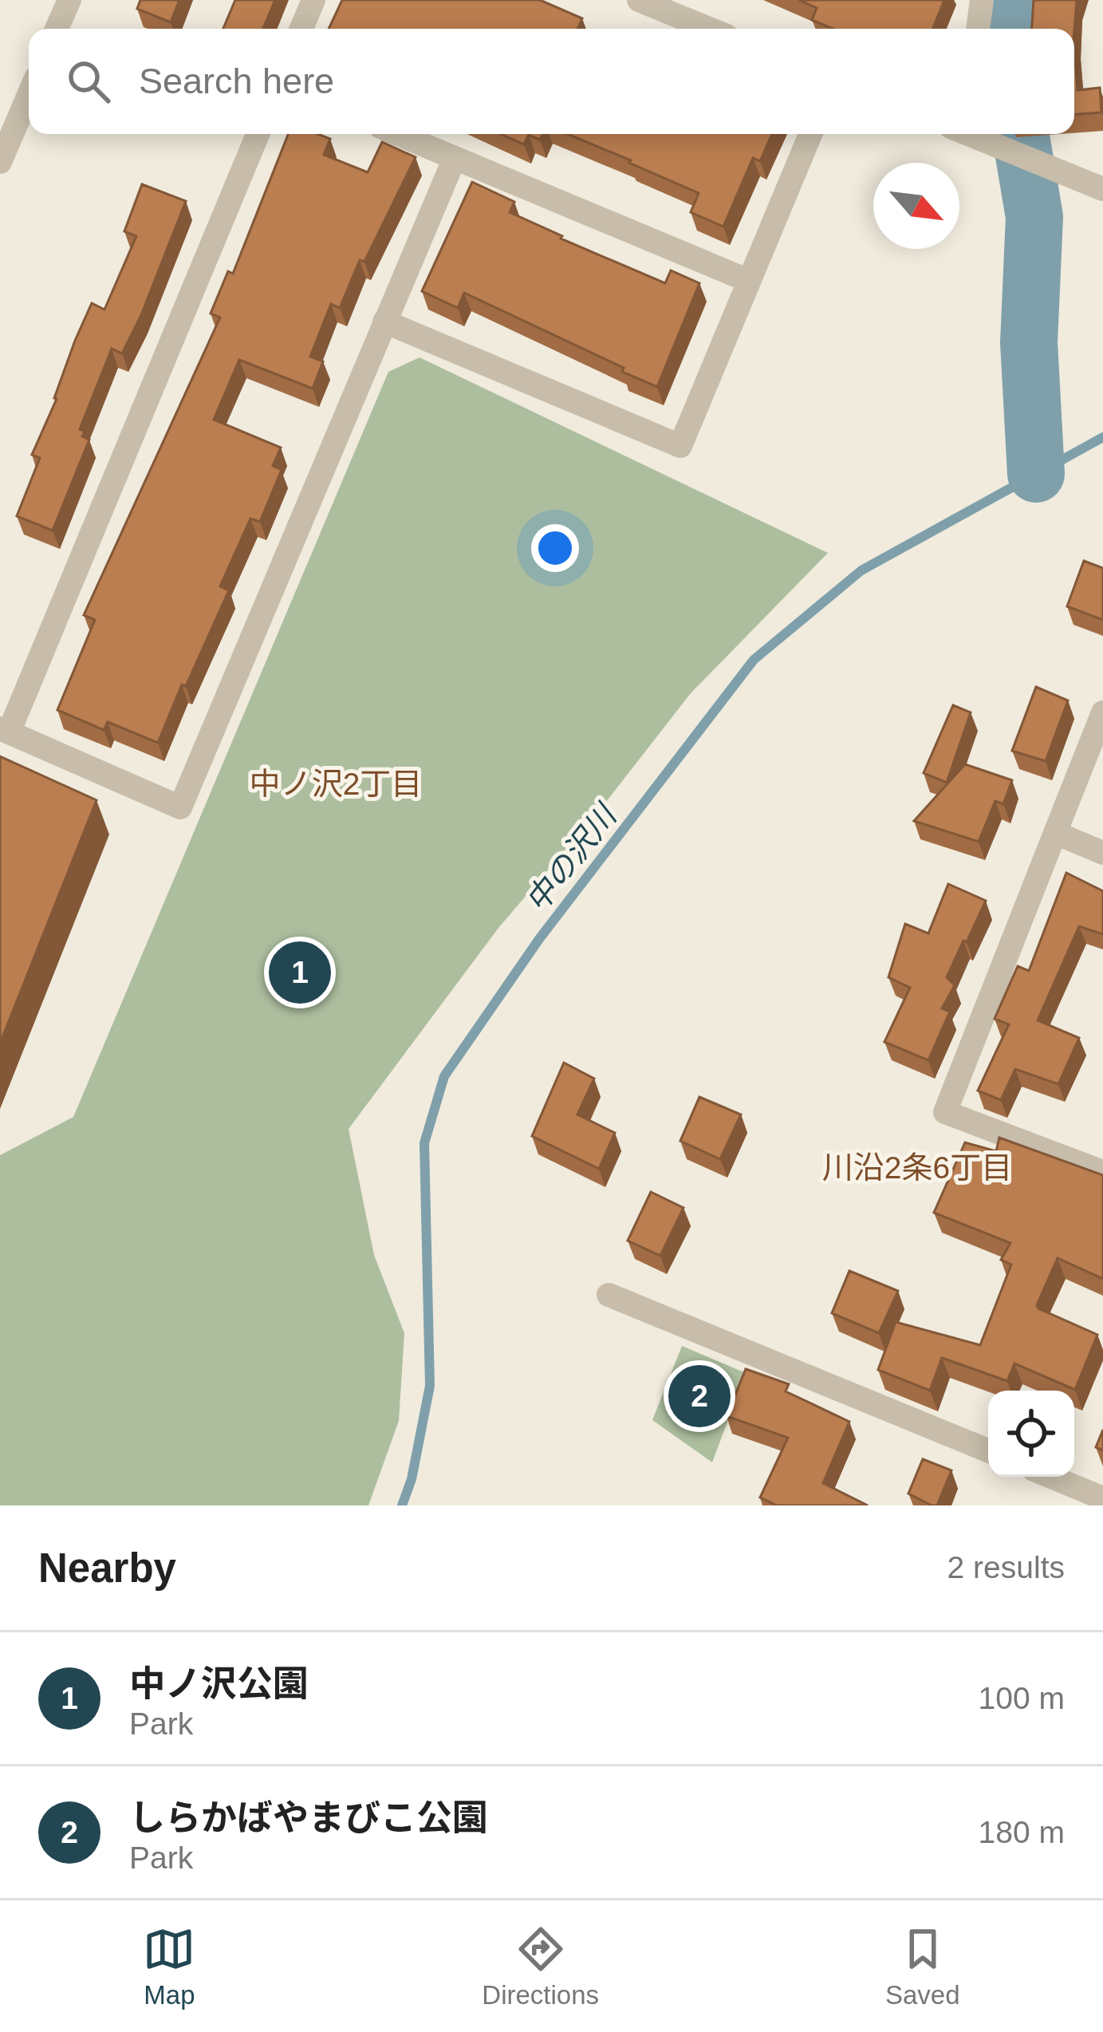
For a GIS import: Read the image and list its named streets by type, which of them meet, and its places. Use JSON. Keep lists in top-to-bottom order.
{
  "districts": ["中ノ沢2丁目", "川沿2条6丁目"],
  "water": ["中の沢川"],
  "north": "bottom right",
  "page": {
    "search": "Search here",
    "pins": ["1", "2"],
    "heading": ["Nearby", "2 results"],
    "list": [
      {
        "mark": "1",
        "name": "中ノ沢公園",
        "note": "Park",
        "value": "100 m"
      },
      {
        "mark": "2",
        "name": "しらかばやまびこ公園",
        "note": "Park",
        "value": "180 m"
      }
    ],
    "nav": ["Map", "Directions", "Saved"]
  }
}
